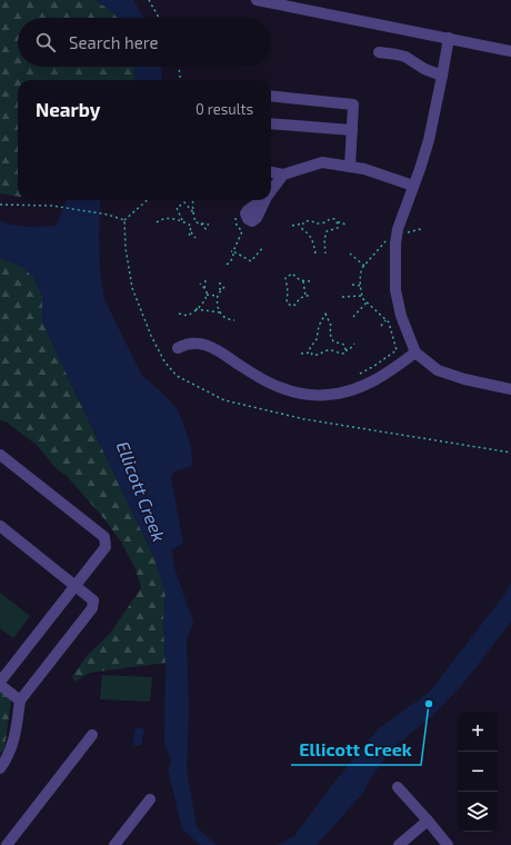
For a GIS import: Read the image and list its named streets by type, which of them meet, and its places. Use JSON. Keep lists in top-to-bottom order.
{
  "water": ["Ellicott Creek"],
  "places": ["Ellicott Creek"],
  "page": {
    "search": "Search here",
    "heading": ["Nearby", "0 results"],
    "map_buttons": ["+", "−"]
  }
}
